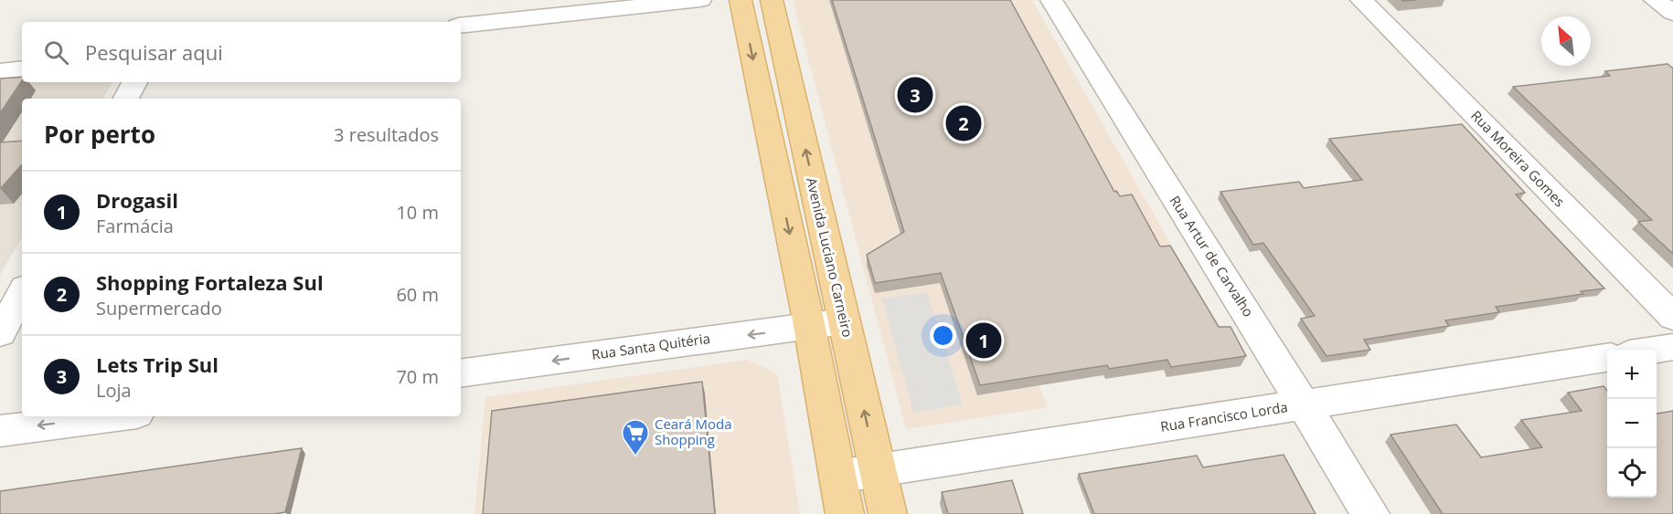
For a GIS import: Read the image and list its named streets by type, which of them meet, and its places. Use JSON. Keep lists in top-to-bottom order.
{
  "streets": {
    "main road": ["Avenida Luciano Carneiro"],
    "street": [
      "Rua Moreira Gomes",
      "Rua Artur de Carvalho",
      "Rua Santa Quitéria",
      "Rua Francisco Lorda"
    ]
  },
  "crossings": [
    ["Rua Artur de Carvalho", "Rua Francisco Lorda"],
    ["Avenida Luciano Carneiro", "Rua Santa Quitéria"],
    ["Avenida Luciano Carneiro", "Rua Francisco Lorda"]
  ],
  "one_way": ["Rua Santa Quitéria"],
  "places": {
    "supermarket": ["Ceará Moda Shopping"]
  },
  "north": "top left",
  "page": {
    "search": "Pesquisar aqui",
    "pins": ["3", "2", "1"],
    "heading": ["Por perto", "3 resultados"],
    "list": [
      {
        "mark": "1",
        "name": "Drogasil",
        "note": "Farmácia",
        "value": "10 m"
      },
      {
        "mark": "2",
        "name": "Shopping Fortaleza Sul",
        "note": "Supermercado",
        "value": "60 m"
      },
      {
        "mark": "3",
        "name": "Lets Trip Sul",
        "note": "Loja",
        "value": "70 m"
      }
    ],
    "map_buttons": ["+", "−"]
  }
}
